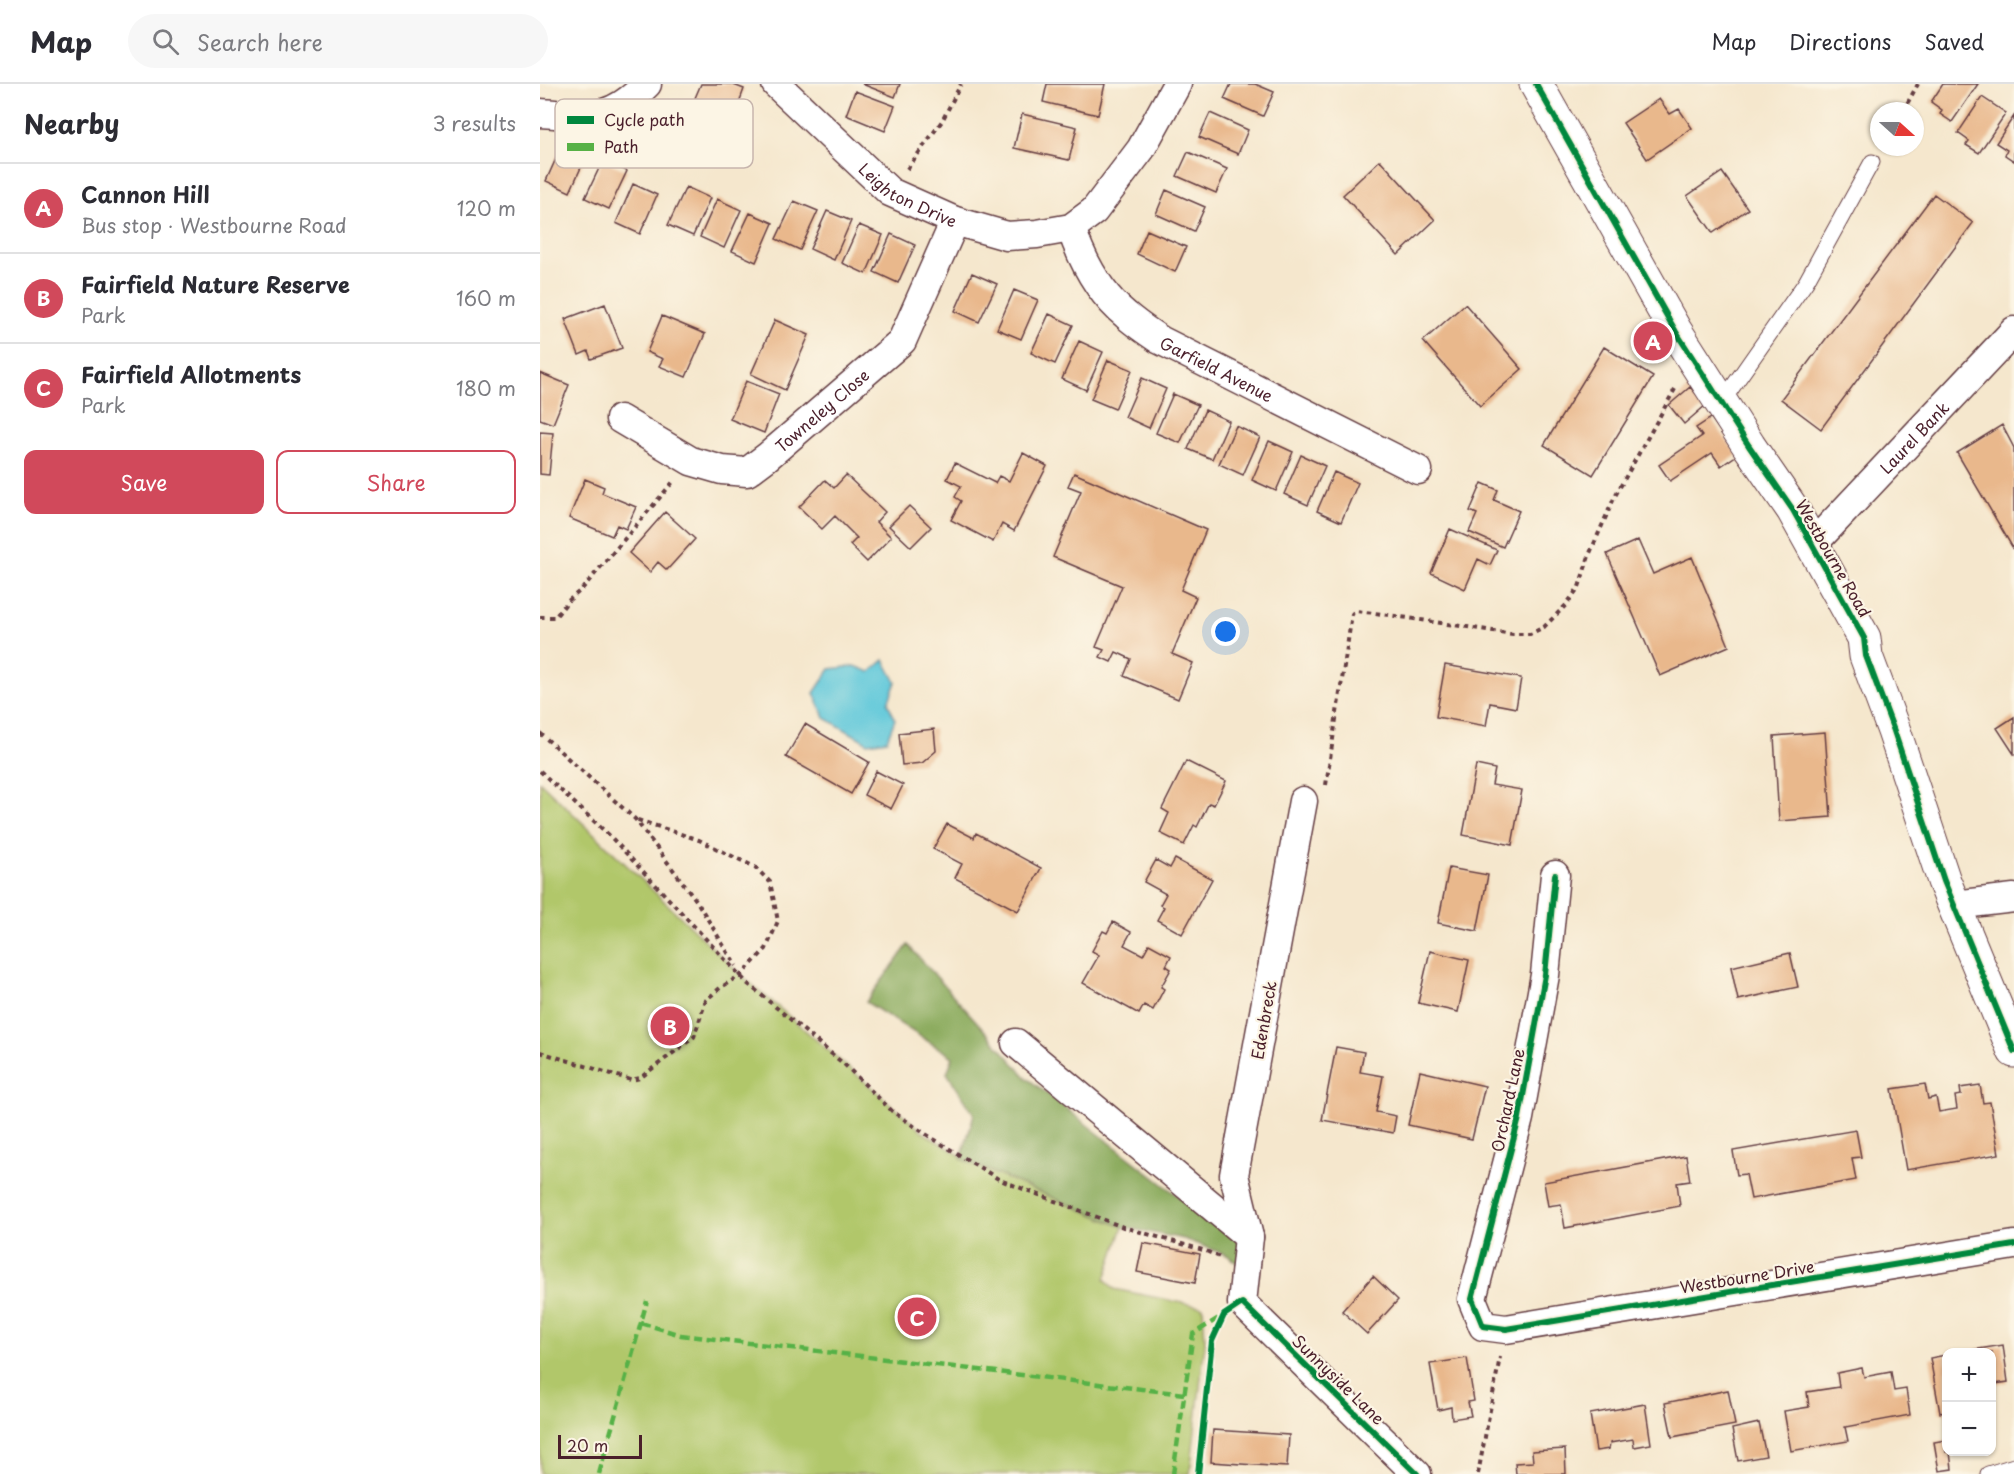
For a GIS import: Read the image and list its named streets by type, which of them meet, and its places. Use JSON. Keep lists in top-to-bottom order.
{
  "streets": {
    "street": [
      "Leighton Drive",
      "Garfield Avenue",
      "Towneley Close",
      "Laurel Bank",
      "Westbourne Road",
      "Edenbreck",
      "Orchard Lane",
      "Westbourne Drive",
      "Sunnyside Lane"
    ]
  },
  "crossings": [
    ["Leighton Drive", "Garfield Avenue"],
    ["Leighton Drive", "Towneley Close"],
    ["Laurel Bank", "Westbourne Road"],
    ["Edenbreck", "Sunnyside Lane"],
    ["Orchard Lane", "Westbourne Drive"]
  ],
  "legend": ["Cycle path", "Path"],
  "scale_bar": "20 m",
  "north": "right",
  "page": {
    "header": "Map",
    "search": "Search here",
    "nav": ["Map", "Directions", "Saved"],
    "heading": ["Nearby", "3 results"],
    "list": [
      {
        "mark": "A",
        "name": "Cannon Hill",
        "note": "Bus stop · Westbourne Road",
        "value": "120 m"
      },
      {
        "mark": "B",
        "name": "Fairfield Nature Reserve",
        "note": "Park",
        "value": "160 m"
      },
      {
        "mark": "C",
        "name": "Fairfield Allotments",
        "note": "Park",
        "value": "180 m"
      }
    ],
    "pins": ["A", "B", "C"],
    "buttons": ["Save", "Share"],
    "map_buttons": ["+", "−"],
    "scale": "20 m"
  }
}
